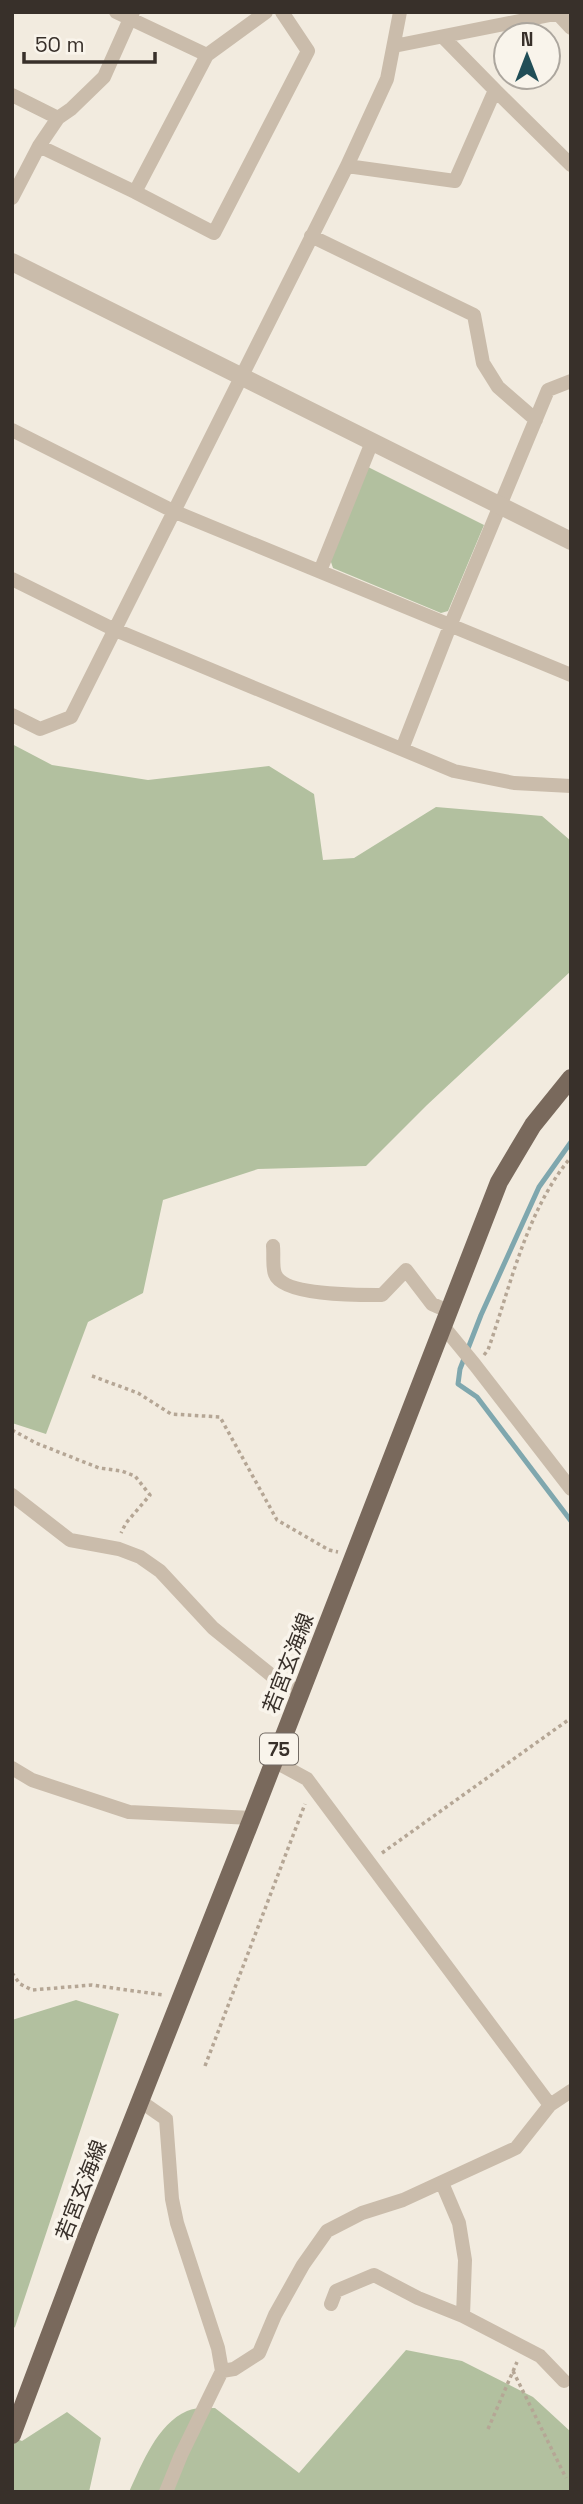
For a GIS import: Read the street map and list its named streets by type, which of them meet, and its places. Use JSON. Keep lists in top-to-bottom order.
{
  "streets": {
    "main road": ["若宮玄海線", "75"]
  },
  "scale_bar": "50 m",
  "north": "top"
}
